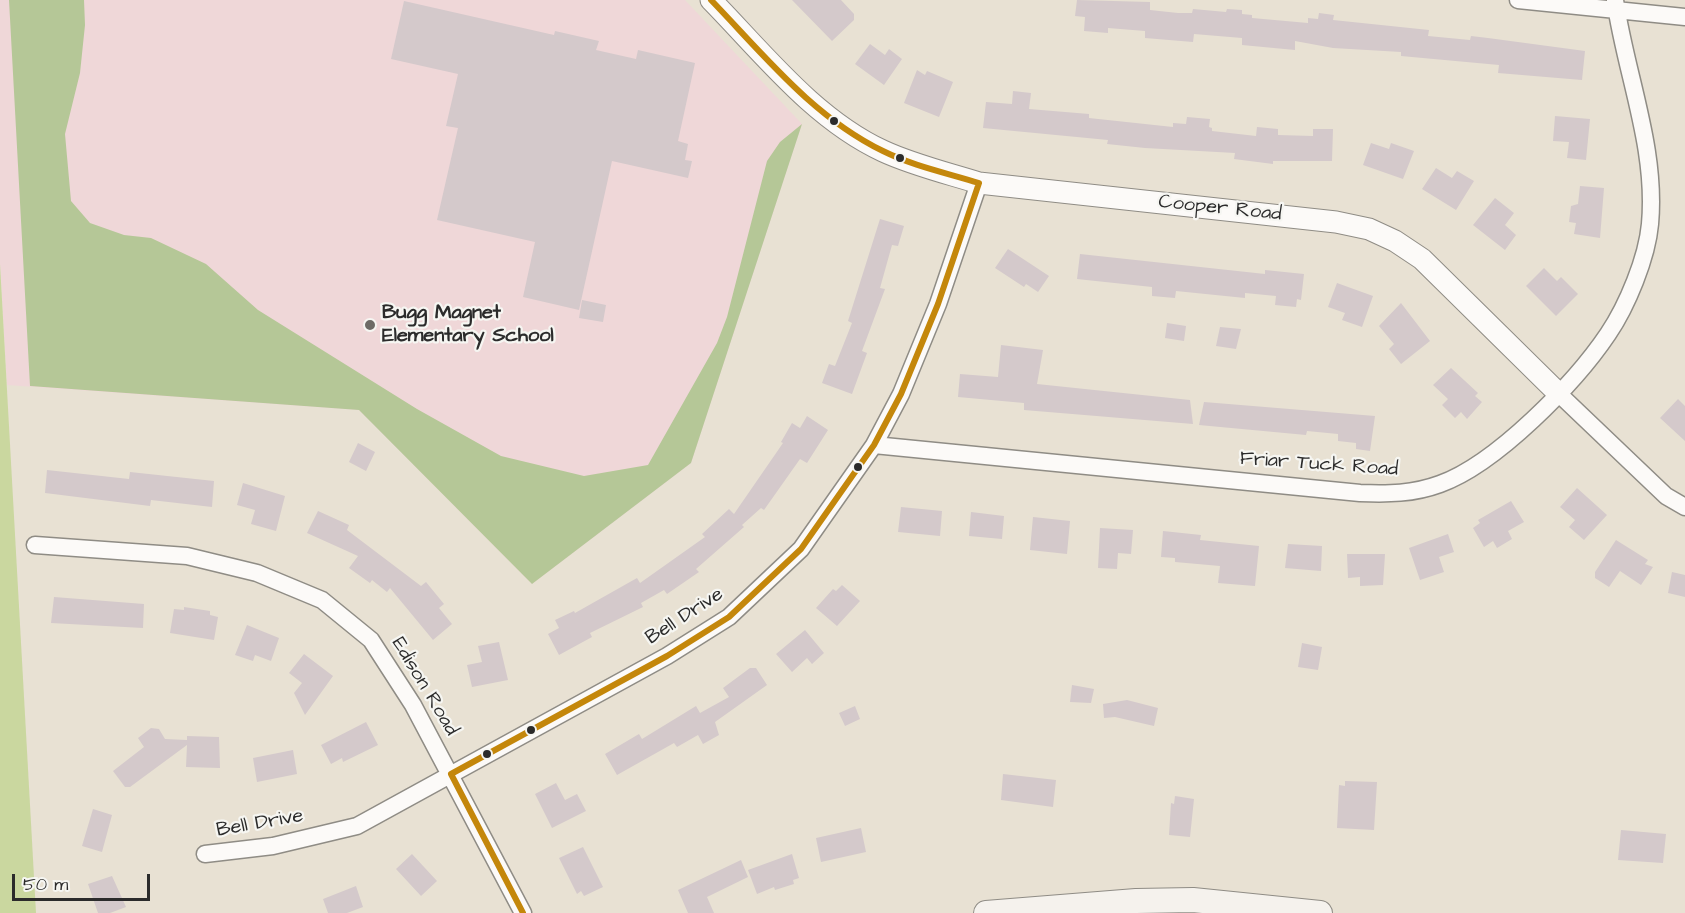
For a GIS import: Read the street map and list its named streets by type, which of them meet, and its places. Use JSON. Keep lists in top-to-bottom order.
{
  "streets": {
    "street": [
      "Cooper Road",
      "Friar Tuck Road",
      "Bell Drive",
      "Edison Road"
    ]
  },
  "crossings": [
    ["Cooper Road", "Friar Tuck Road"],
    ["Cooper Road", "Bell Drive"],
    ["Friar Tuck Road", "Bell Drive"],
    ["Bell Drive", "Edison Road"]
  ],
  "places": ["Bugg Magnet Elementary School"],
  "scale_bar": "50 m"
}
